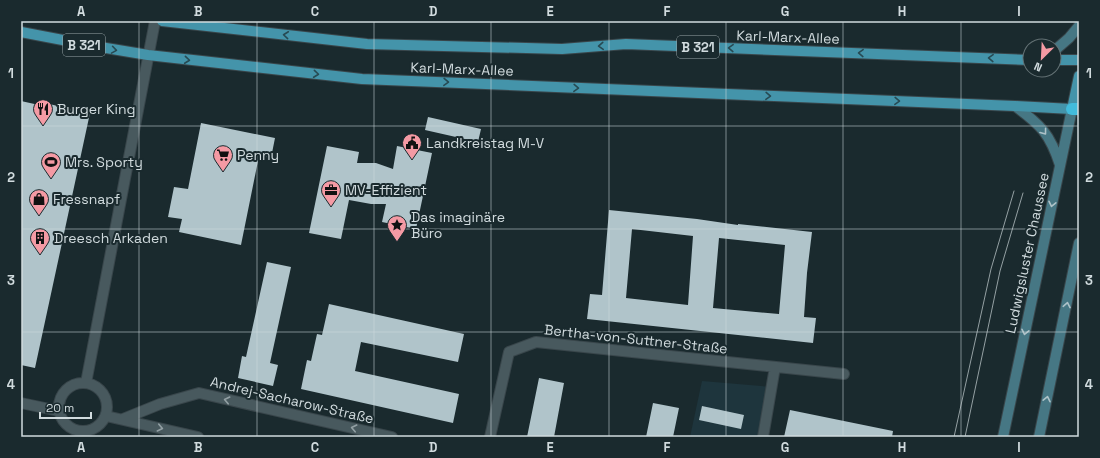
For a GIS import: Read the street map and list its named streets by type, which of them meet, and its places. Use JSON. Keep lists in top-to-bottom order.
{
  "streets": {
    "main road": ["Karl-Marx-Allee", "B 321", "Ludwigsluster Chaussee"],
    "street": ["Bertha-von-Suttner-Straße", "Andrej-Sacharow-Straße"]
  },
  "crossings": [
    ["Karl-Marx-Allee", "B 321"],
    ["B 321", "Ludwigsluster Chaussee"]
  ],
  "one_way": ["Ludwigsluster Chaussee", "Andrej-Sacharow-Straße"],
  "places": {
    "restaurant": ["Burger King"],
    "public building": ["Landkreistag M-V"],
    "supermarket": ["Penny"],
    "sports": ["Mrs. Sporty"],
    "office": ["MV-Effizient"],
    "shop": ["Fressnapf"],
    "place": ["Das imaginäre Büro"],
    "building": ["Dreesch Arkaden"]
  },
  "scale_bar": "20 m",
  "north": "bottom left",
  "grid": {
    "columns": [
      "A",
      "B",
      "C",
      "D",
      "E",
      "F",
      "G",
      "H",
      "I"
    ],
    "rows": [
      "1",
      "2",
      "3",
      "4"
    ]
  }
}
